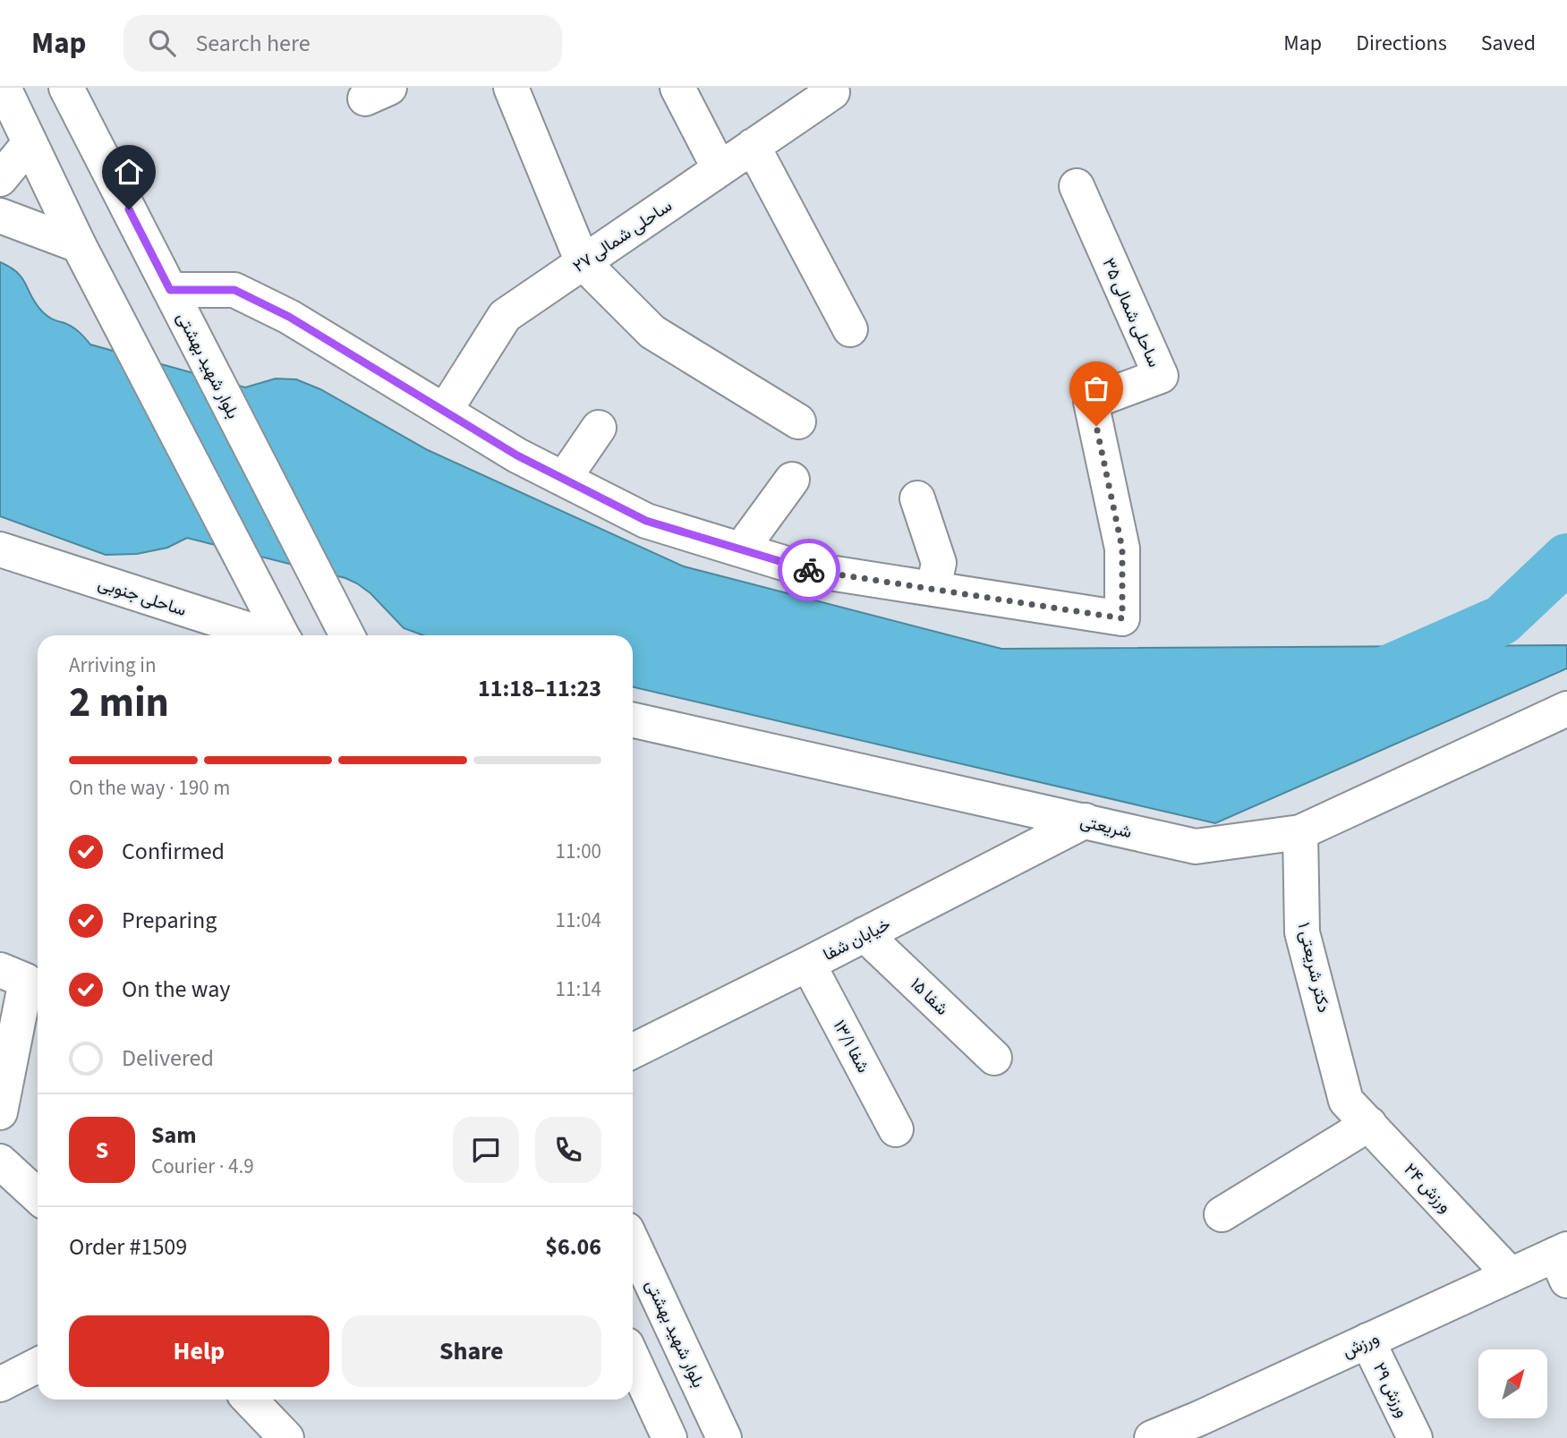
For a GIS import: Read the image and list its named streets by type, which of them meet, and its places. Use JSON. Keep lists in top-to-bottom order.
{
  "streets": {
    "street": [
      "ساحلی شمالی ۲۷",
      "ساحلی شمالی ۳۵",
      "بلوار شهید بهشتی",
      "ساحلی جنوبی",
      "شریعتی",
      "خیابان شفا",
      "دکتر شریعتی ۱",
      "شفا ۱۵",
      "شفا ۱۳/۱",
      "ورزش ۲۴",
      "ورزش",
      "ورزش ۲۹"
    ]
  },
  "crossings": [
    ["شریعتی", "خیابان شفا"],
    ["شریعتی", "دکتر شریعتی ۱"],
    ["خیابان شفا", "شفا ۱۵"],
    ["خیابان شفا", "شفا ۱۳/۱"],
    ["دکتر شریعتی ۱", "ورزش ۲۴"],
    ["ورزش ۲۴", "ورزش"],
    ["ورزش", "ورزش ۲۹"]
  ],
  "north": "top right",
  "page": {
    "header": "Map",
    "search": "Search here",
    "nav": ["Map", "Directions", "Saved"],
    "heading": ["2 min", "Arriving in", "11:18–11:23"],
    "panel": [
      "Sam",
      "Courier · 4.9",
      "Order #1509",
      "$6.06"
    ],
    "bar": "On the way · 190 m",
    "list": [
      ["Confirmed", "11:00"],
      ["Preparing", "11:04"],
      ["On the way", "11:14"],
      "Delivered"
    ],
    "round": "S",
    "buttons": ["Help", "Share"]
  }
}
